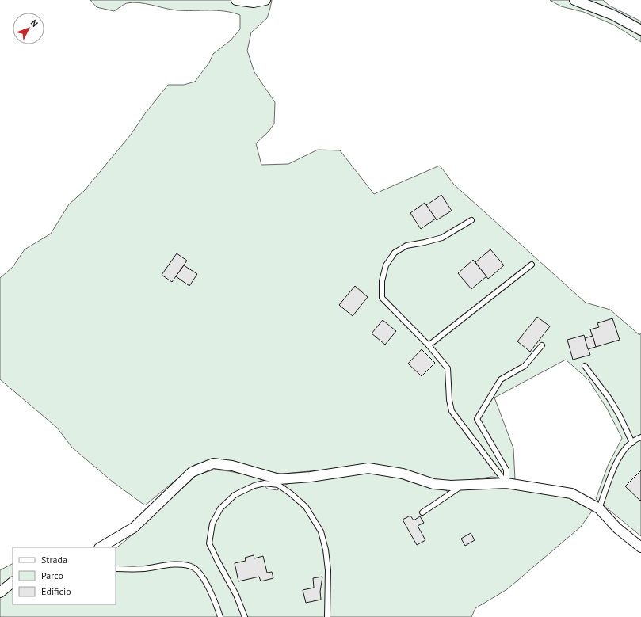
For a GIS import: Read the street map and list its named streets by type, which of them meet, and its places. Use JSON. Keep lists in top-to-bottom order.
{
  "legend": ["Strada", "Parco", "Edificio"],
  "north": "top right"
}
